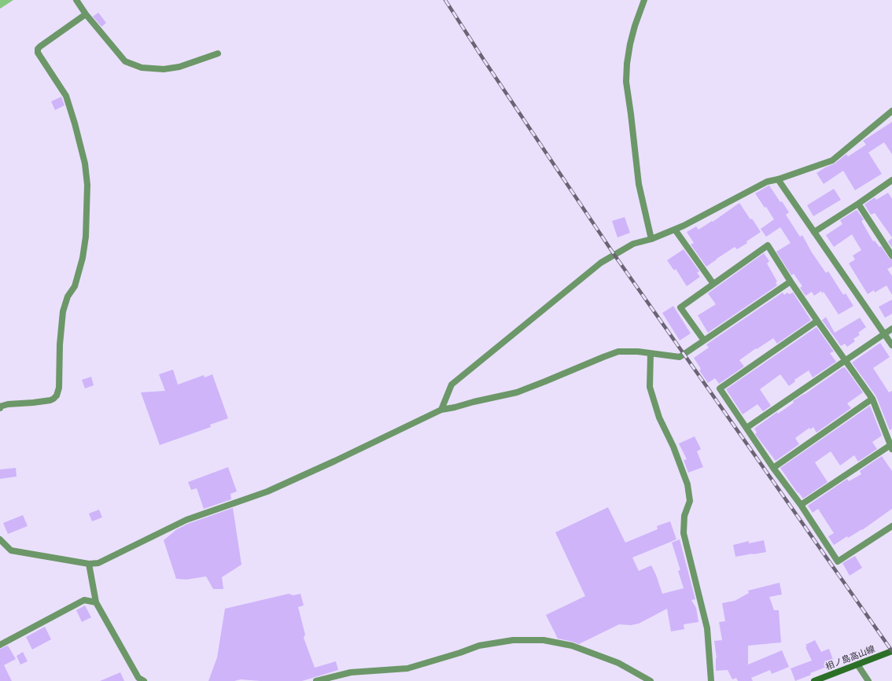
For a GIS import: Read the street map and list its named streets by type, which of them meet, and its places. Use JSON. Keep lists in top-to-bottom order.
{
  "streets": {
    "main road": ["相ノ島高山線"]
  }
}
